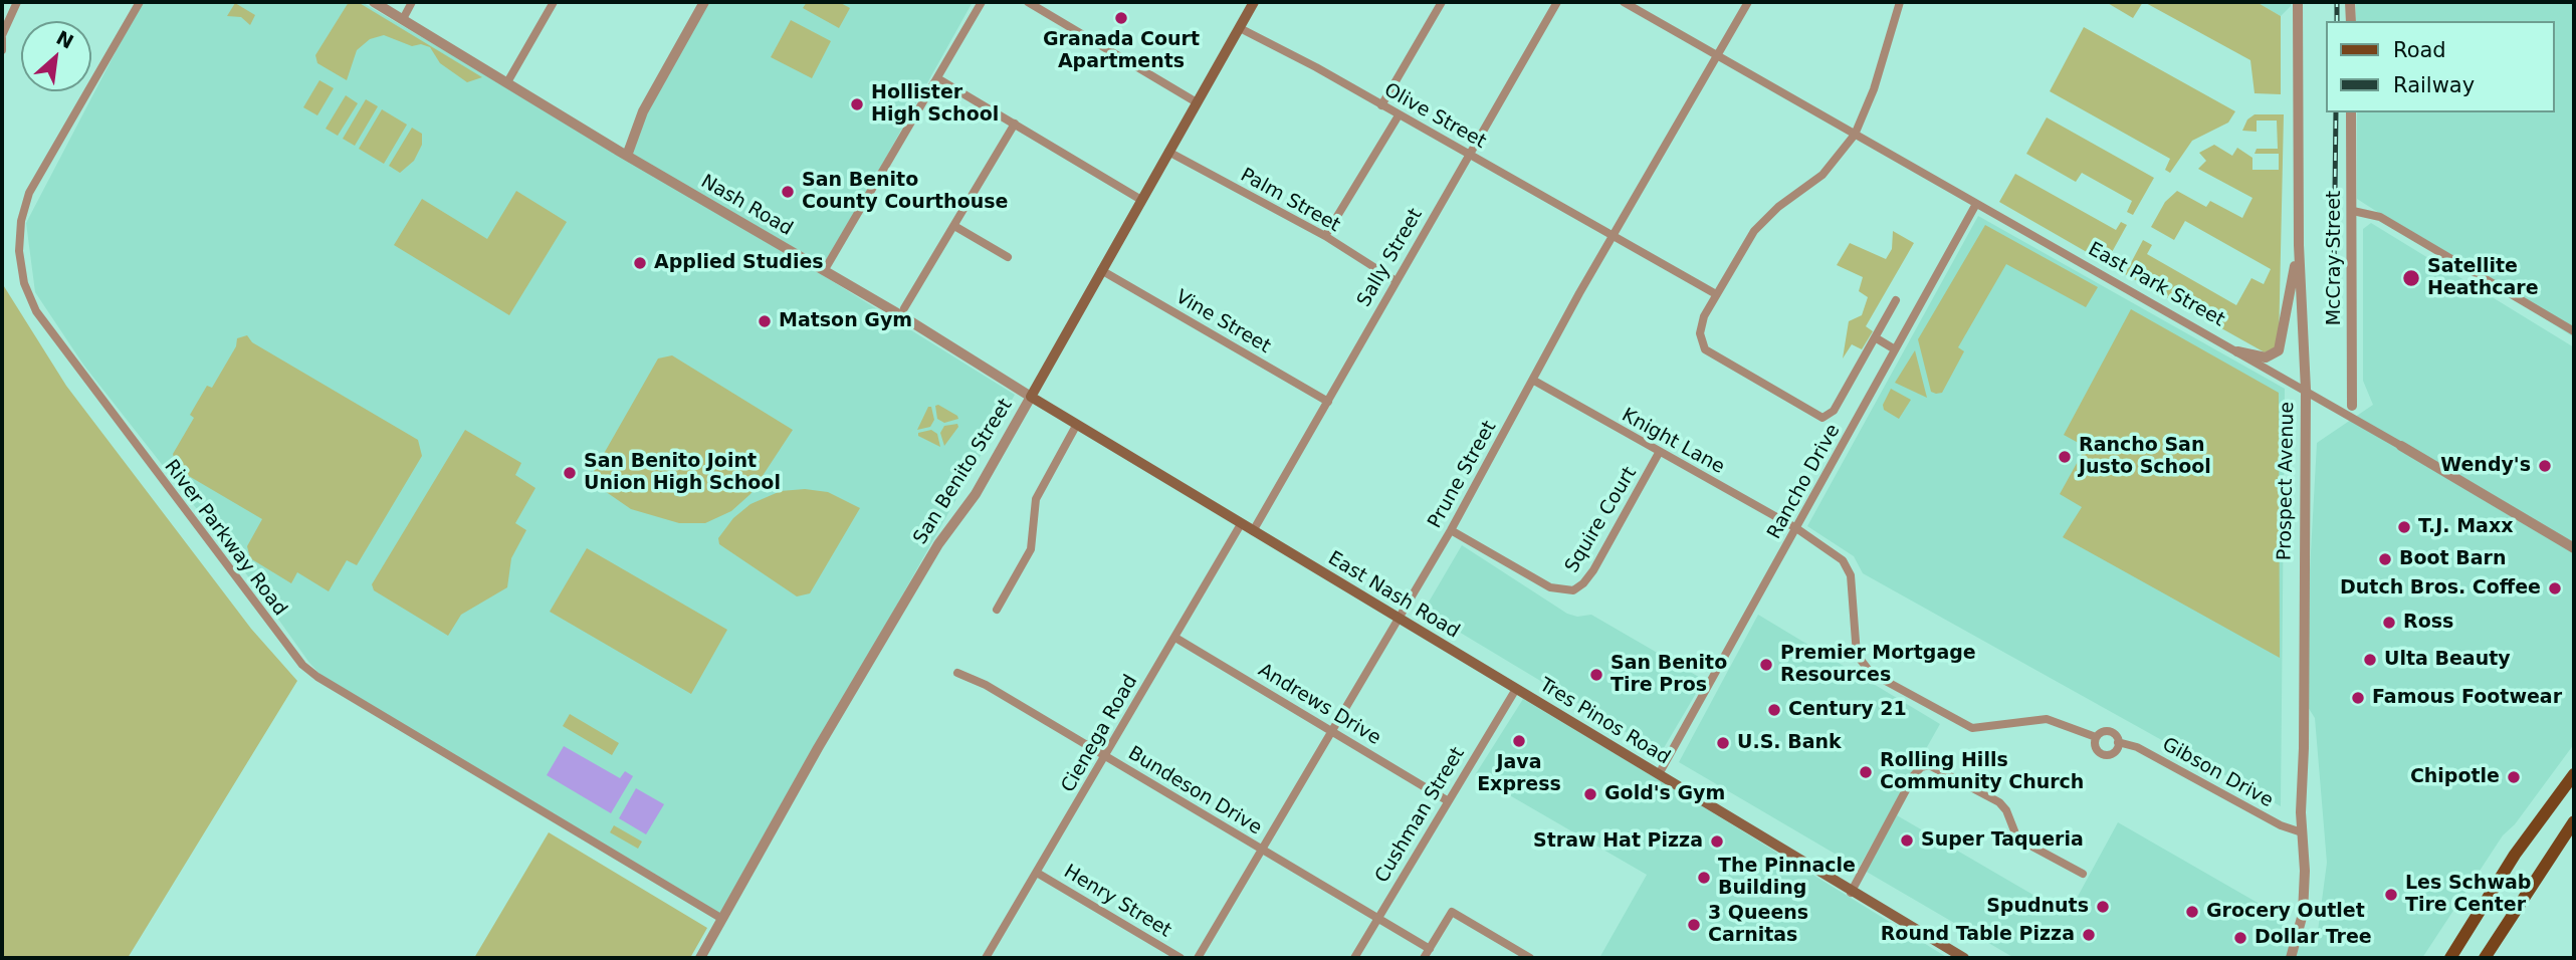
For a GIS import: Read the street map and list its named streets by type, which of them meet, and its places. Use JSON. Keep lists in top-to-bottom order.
{
  "streets": {
    "main road": [
      "Nash Road",
      "San Benito Street",
      "East Nash Road",
      "Tres Pinos Road"
    ],
    "street": [
      "Olive Street",
      "Palm Street",
      "Sally Street",
      "McCray Street",
      "East Park Street",
      "Vine Street",
      "Knight Lane",
      "Prune Street",
      "Prospect Avenue",
      "Rancho Drive",
      "Squire Court",
      "River Parkway Road",
      "Andrews Drive",
      "Cienega Road",
      "Gibson Drive",
      "Bundeson Drive",
      "Cushman Street",
      "Henry Street"
    ]
  },
  "crossings": [
    ["Olive Street", "Sally Street"],
    ["Olive Street", "San Benito Street"],
    ["Olive Street", "Prune Street"],
    ["Palm Street", "Sally Street"],
    ["Palm Street", "San Benito Street"],
    ["Nash Road", "Sally Street"],
    ["Nash Road", "San Benito Street"],
    ["Nash Road", "East Nash Road"],
    ["Nash Road", "Cienega Road"],
    ["Sally Street", "Vine Street"],
    ["Sally Street", "East Nash Road"],
    ["East Park Street", "Prune Street"],
    ["East Park Street", "Prospect Avenue"],
    ["East Park Street", "Rancho Drive"],
    ["Vine Street", "San Benito Street"],
    ["Knight Lane", "Prune Street"],
    ["Knight Lane", "Rancho Drive"],
    ["Knight Lane", "Squire Court"],
    ["San Benito Street", "River Parkway Road"],
    ["Prune Street", "Squire Court"],
    ["Prune Street", "East Nash Road"],
    ["Prune Street", "Andrews Drive"],
    ["Prune Street", "Bundeson Drive"],
    ["Prospect Avenue", "Gibson Drive"],
    ["Rancho Drive", "Tres Pinos Road"],
    ["East Nash Road", "Tres Pinos Road"],
    ["East Nash Road", "Cushman Street"],
    ["Andrews Drive", "Cienega Road"],
    ["Andrews Drive", "Cushman Street"],
    ["Tres Pinos Road", "Cushman Street"],
    ["Cienega Road", "Bundeson Drive"],
    ["Cienega Road", "Henry Street"],
    ["Bundeson Drive", "Cushman Street"]
  ],
  "places": [
    "Granada Court Apartments",
    "Hollister High School",
    "San Benito County Courthouse",
    "Applied Studies",
    "Satellite Heathcare",
    "Matson Gym",
    "Rancho San Justo School",
    "Wendy's",
    "San Benito Joint Union High School",
    "T.J. Maxx",
    "Boot Barn",
    "Dutch Bros. Coffee",
    "Ross",
    "Ulta Beauty",
    "Premier Mortgage Resources",
    "San Benito Tire Pros",
    "Famous Footwear",
    "Century 21",
    "Java Express",
    "U.S. Bank",
    "Rolling Hills Community Church",
    "Chipotle",
    "Gold's Gym",
    "Super Taqueria",
    "Straw Hat Pizza",
    "The Pinnacle Building",
    "Les Schwab Tire Center",
    "Spudnuts",
    "Grocery Outlet",
    "3 Queens Carnitas",
    "Round Table Pizza",
    "Dollar Tree"
  ],
  "legend": ["Road", "Railway"],
  "north": "top right"
}
